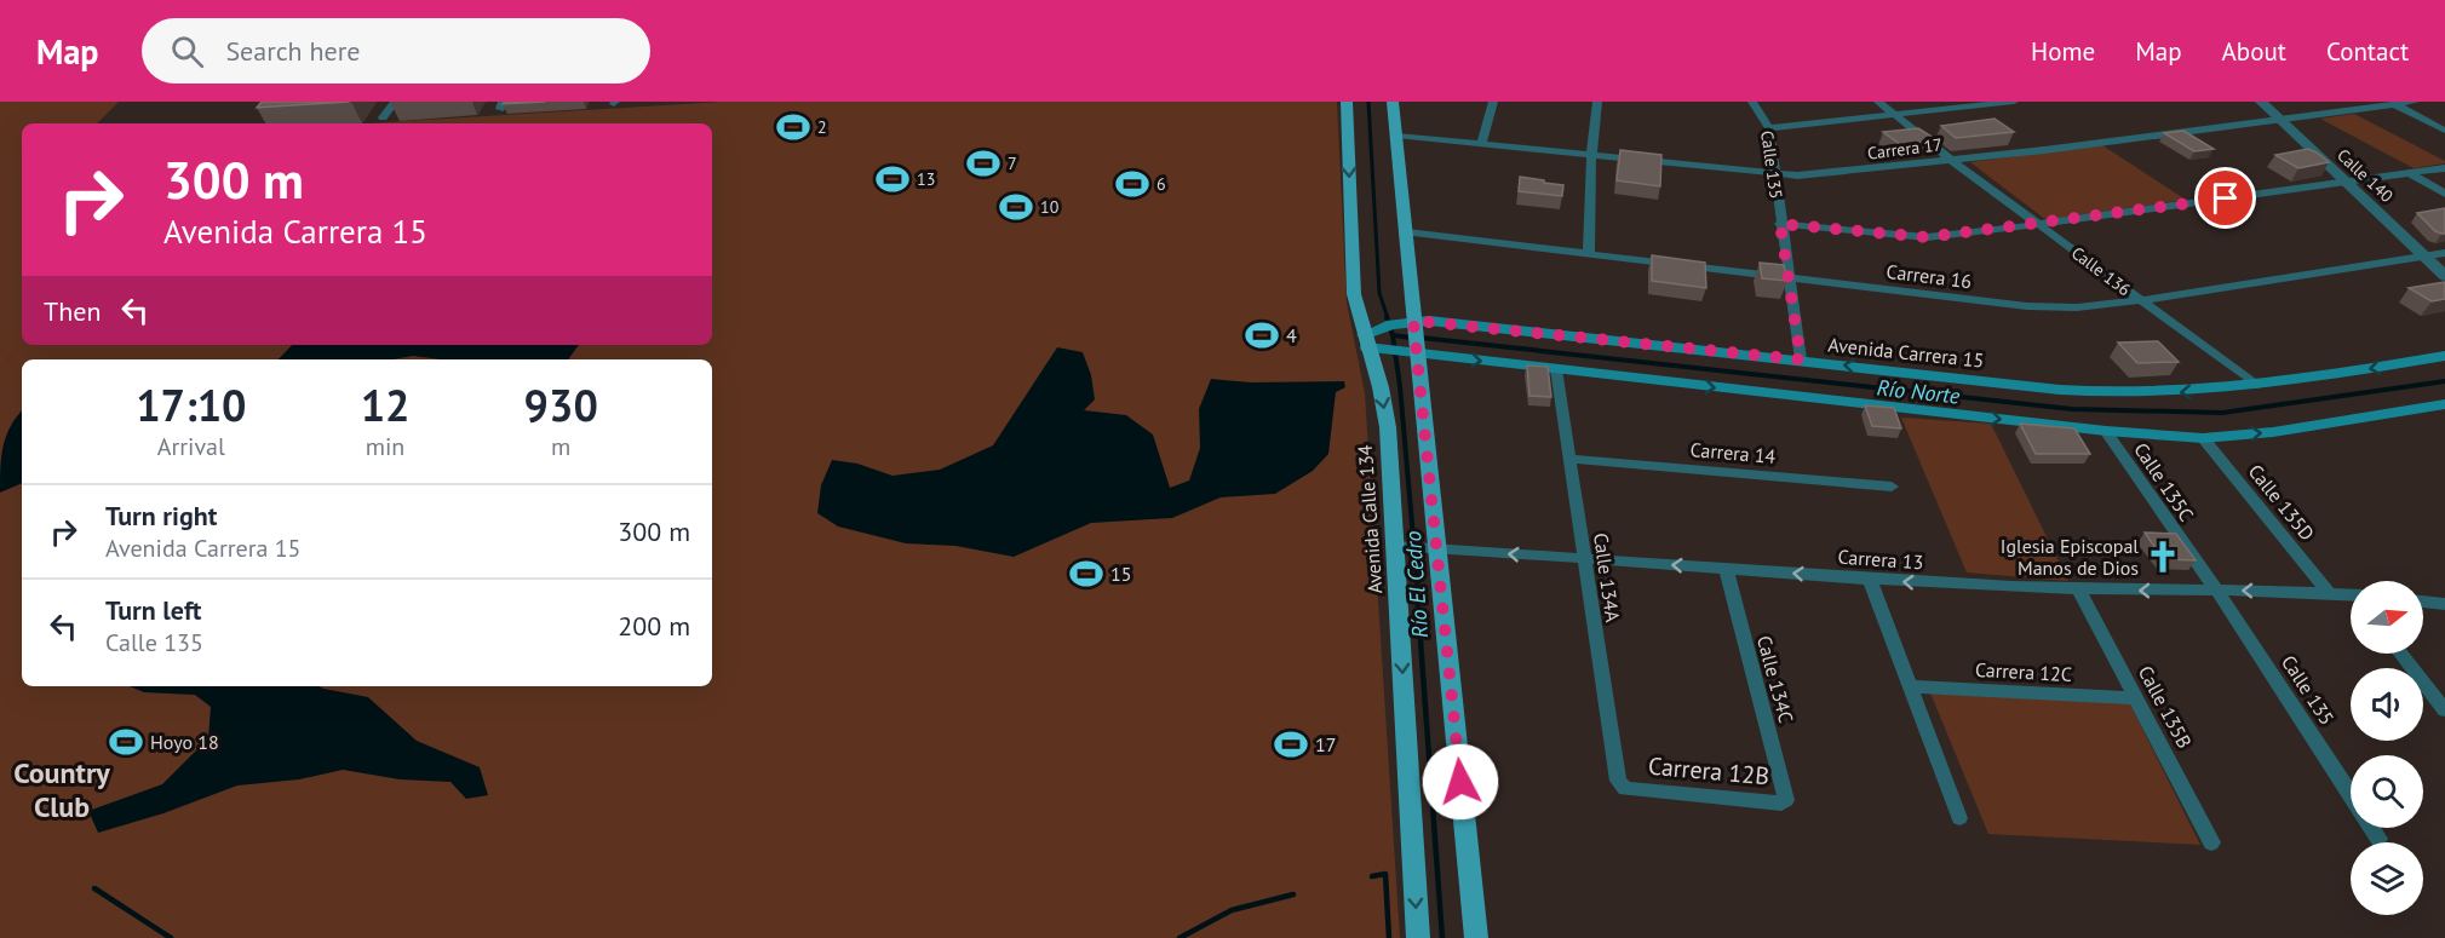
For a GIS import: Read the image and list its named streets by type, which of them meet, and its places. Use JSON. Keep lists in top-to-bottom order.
{
  "streets": {
    "main road": ["Avenida Carrera 15", "Avenida Calle 134"],
    "street": [
      "Carrera 17",
      "Calle 135",
      "Calle 140",
      "Calle 136",
      "Carrera 16",
      "Carrera 14",
      "Calle 135C",
      "Calle 135D",
      "Carrera 13",
      "Calle 134A",
      "Carrera 12C",
      "Calle 134C",
      "Calle 135B",
      "Carrera 12B"
    ]
  },
  "crossings": [
    ["Carrera 17", "Calle 135"],
    ["Carrera 17", "Calle 140"],
    ["Carrera 17", "Calle 136"],
    ["Carrera 17", "Avenida Calle 134"],
    ["Calle 135", "Carrera 16"],
    ["Calle 135", "Avenida Carrera 15"],
    ["Calle 135", "Calle 135C"],
    ["Calle 135", "Carrera 13"],
    ["Calle 140", "Carrera 16"],
    ["Calle 136", "Carrera 16"],
    ["Calle 136", "Avenida Carrera 15"],
    ["Carrera 16", "Avenida Calle 134"],
    ["Avenida Carrera 15", "Avenida Calle 134"],
    ["Carrera 14", "Calle 134A"],
    ["Calle 135C", "Carrera 13"],
    ["Calle 135D", "Carrera 13"],
    ["Avenida Calle 134", "Carrera 13"],
    ["Carrera 13", "Calle 134A"],
    ["Carrera 13", "Calle 134C"],
    ["Carrera 13", "Calle 135B"],
    ["Calle 134A", "Carrera 12B"],
    ["Carrera 12C", "Calle 135B"],
    ["Calle 134C", "Carrera 12B"]
  ],
  "one_way": ["Carrera 13"],
  "districts": ["Country Club"],
  "water": ["Río Norte", "Río El Cedro"],
  "places": {
    "sports": [
      "2",
      "7",
      "13",
      "6",
      "10",
      "4",
      "15",
      "Hoyo 18",
      "17"
    ],
    "church": ["Iglesia Episcopal Manos de Dios"]
  },
  "north": "right",
  "page": {
    "header": "Map",
    "search": "Search here",
    "nav": [
      "Home",
      "Map",
      "About",
      "Contact"
    ],
    "turn": ["300 m", "Avenida Carrera 15"],
    "then": "Then",
    "eta": [
      "17:10",
      "Arrival",
      "12",
      "min",
      "930",
      "m"
    ],
    "list": [
      {
        "name": "Turn right",
        "note": "Avenida Carrera 15",
        "value": "300 m"
      },
      {
        "name": "Turn left",
        "note": "Calle 135",
        "value": "200 m"
      }
    ]
  }
}
